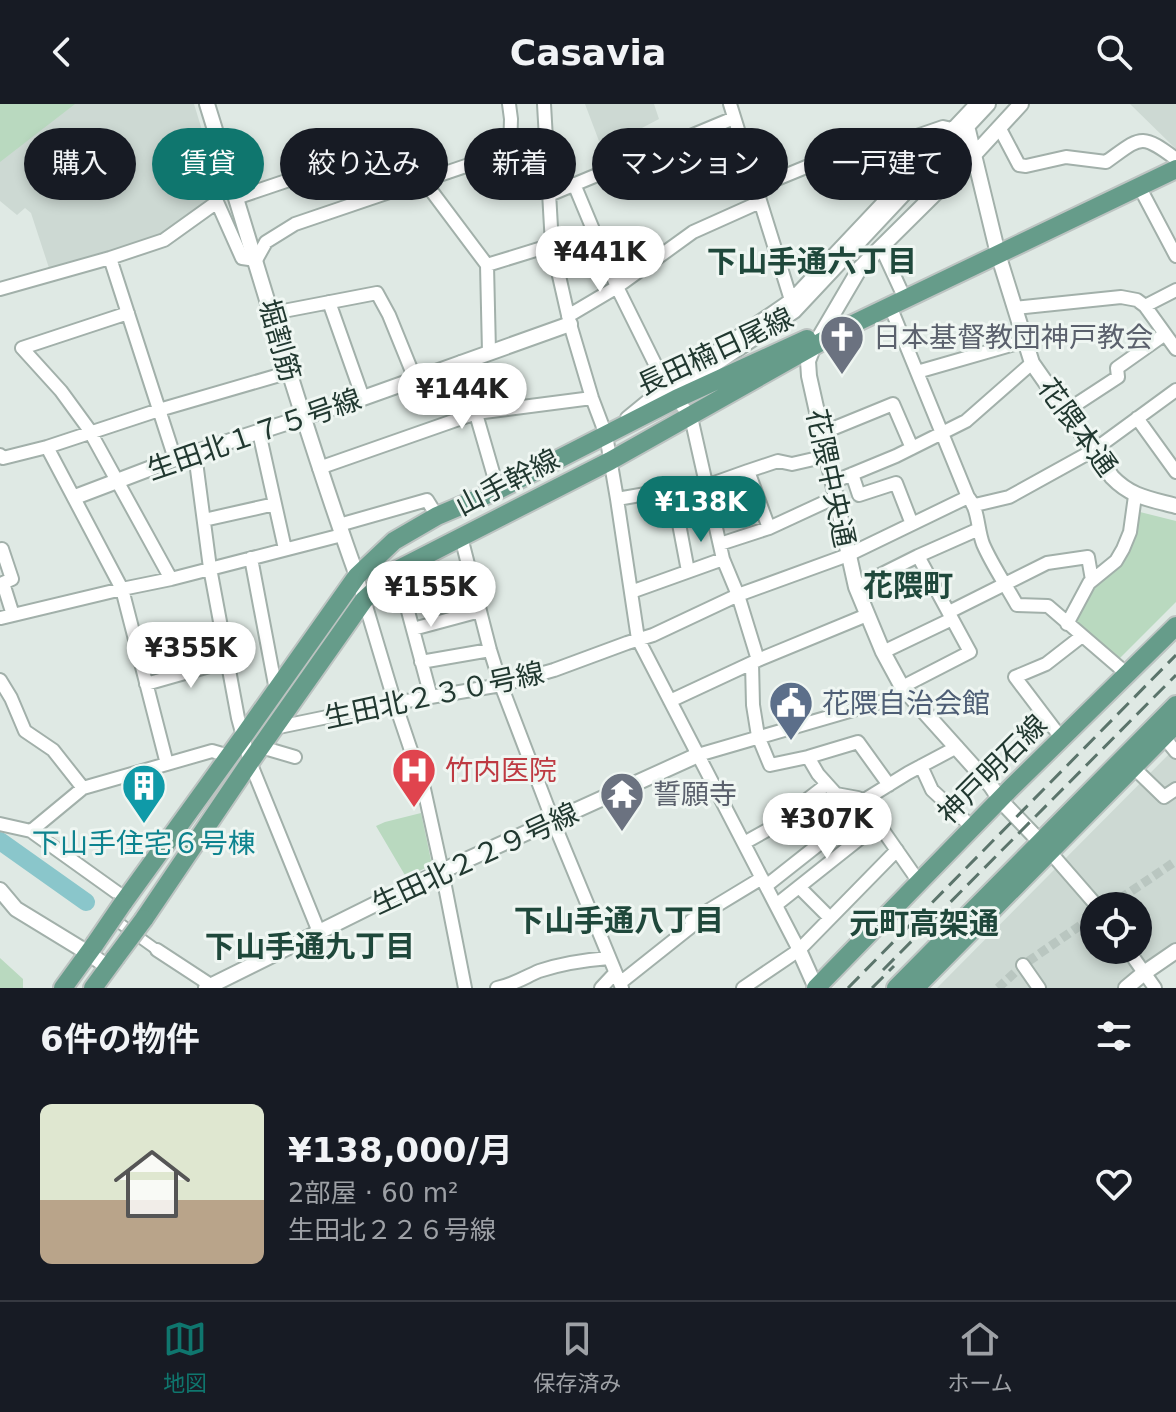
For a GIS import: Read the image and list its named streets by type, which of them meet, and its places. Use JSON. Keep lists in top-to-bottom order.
{
  "streets": {
    "main road": ["長田楠日尾線", "山手幹線", "神戸明石線"],
    "street": [
      "堀割筋",
      "花隈本通",
      "生田北１７５号線",
      "花隈中央通",
      "生田北２３０号線",
      "生田北２２９号線"
    ]
  },
  "crossings": [
    ["堀割筋", "生田北１７５号線"],
    ["堀割筋", "山手幹線"],
    ["長田楠日尾線", "花隈本通"],
    ["長田楠日尾線", "花隈中央通"],
    ["長田楠日尾線", "山手幹線"],
    ["花隈本通", "山手幹線"],
    ["花隈本通", "生田北２３０号線"],
    ["花隈中央通", "山手幹線"],
    ["花隈中央通", "生田北２３０号線"],
    ["花隈中央通", "神戸明石線"],
    ["山手幹線", "生田北２３０号線"]
  ],
  "districts": [
    "下山手通六丁目",
    "花隈町",
    "下山手通八丁目",
    "元町高架通",
    "下山手通九丁目"
  ],
  "places": {
    "church": ["日本基督教団神戸教会"],
    "public building": ["花隈自治会館"],
    "hospital": ["竹内医院"],
    "building": ["下山手住宅６号棟"],
    "temple": ["誓願寺"]
  },
  "page": {
    "header": "Casavia",
    "chip": [
      "購入",
      "賃貸",
      "絞り込み",
      "新着",
      "マンション",
      "一戸建て"
    ],
    "price": [
      "¥441K",
      "¥144K",
      "¥138K",
      "¥155K",
      "¥355K",
      "¥307K"
    ],
    "heading": "6件の物件",
    "list": [
      {
        "name": "¥138,000/月",
        "note": "2部屋 · 60 m² · 生田北２２６号線"
      }
    ],
    "tabs": ["地図", "保存済み", "ホーム"]
  }
}
